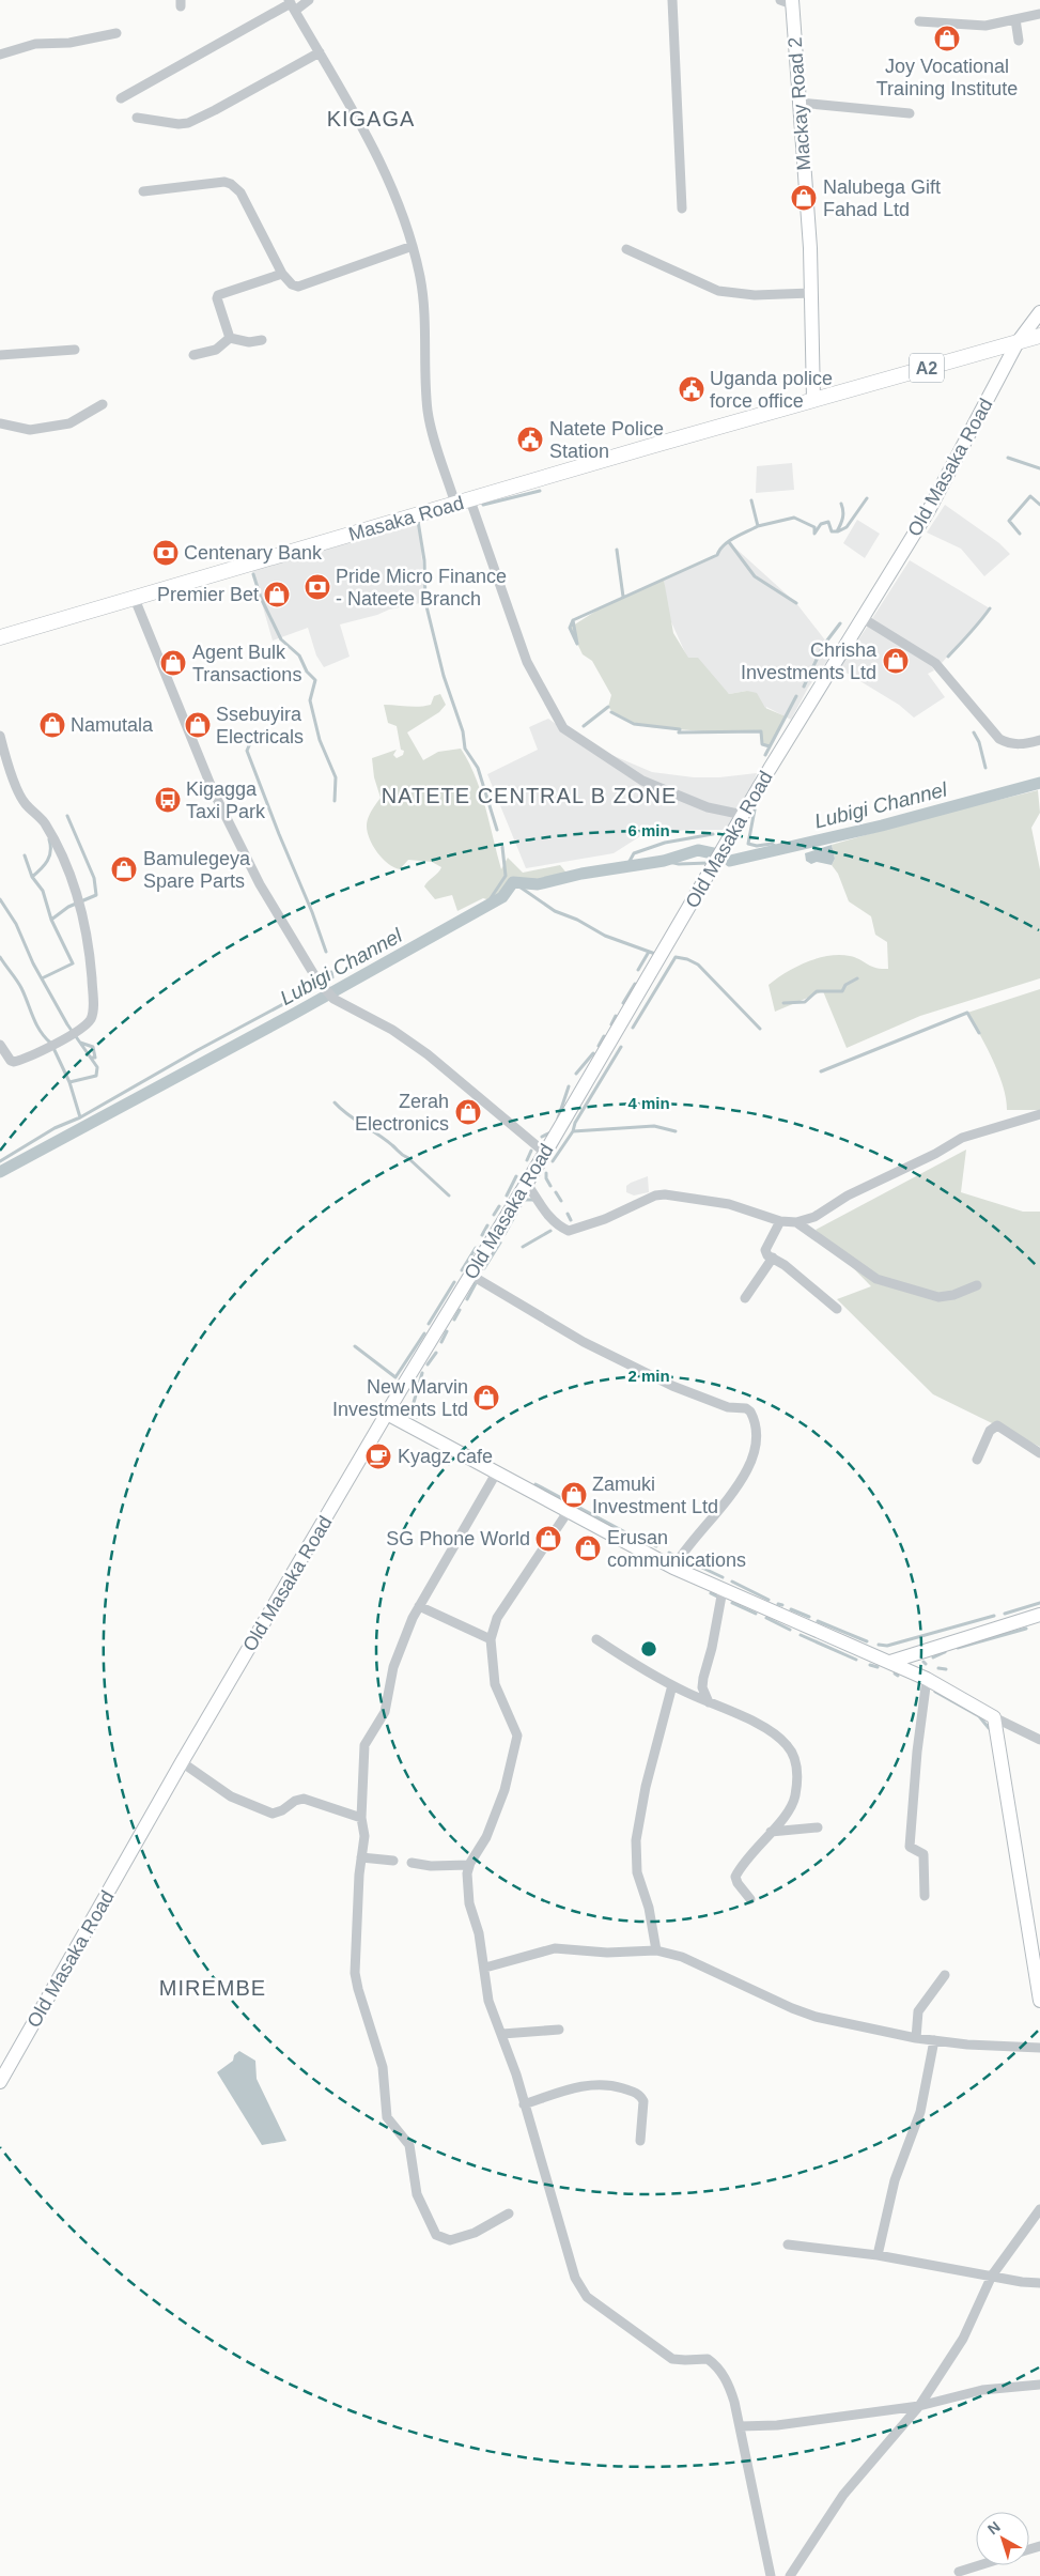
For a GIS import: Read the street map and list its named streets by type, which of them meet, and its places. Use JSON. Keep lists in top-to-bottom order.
{
  "streets": {
    "main road": [
      "Mackay Road 2",
      "A2",
      "Old Masaka Road",
      "Masaka Road"
    ]
  },
  "crossings": [
    ["Mackay Road 2", "A2"],
    ["Mackay Road 2", "Masaka Road"],
    ["A2", "Old Masaka Road"],
    ["A2", "Masaka Road"]
  ],
  "districts": ["KIGAGA", "NATETE CENTRAL B ZONE", "MIREMBE"],
  "water": ["Lubigi Channel"],
  "places": {
    "shop": [
      "Joy Vocational Training Institute",
      "Nalubega Gift Fahad Ltd",
      "Premier Bet",
      "Chrisha Investments Ltd",
      "Agent Bulk Transactions",
      "Namutala",
      "Ssebuyira Electricals",
      "Bamulegeya Spare Parts",
      "Zerah Electronics",
      "New Marvin Investments Ltd",
      "Zamuki Investment Ltd",
      "SG Phone World",
      "Erusan communications"
    ],
    "public building": ["Uganda police force office", "Natete Police Station"],
    "bank": ["Centenary Bank", "Pride Micro Finance - Nateete Branch"],
    "bus stop": ["Kigagga Taxi Park"],
    "cafe": ["Kyagz cafe"]
  },
  "north": "top left",
  "rings": ["6 min", "4 min", "2 min"]
}
